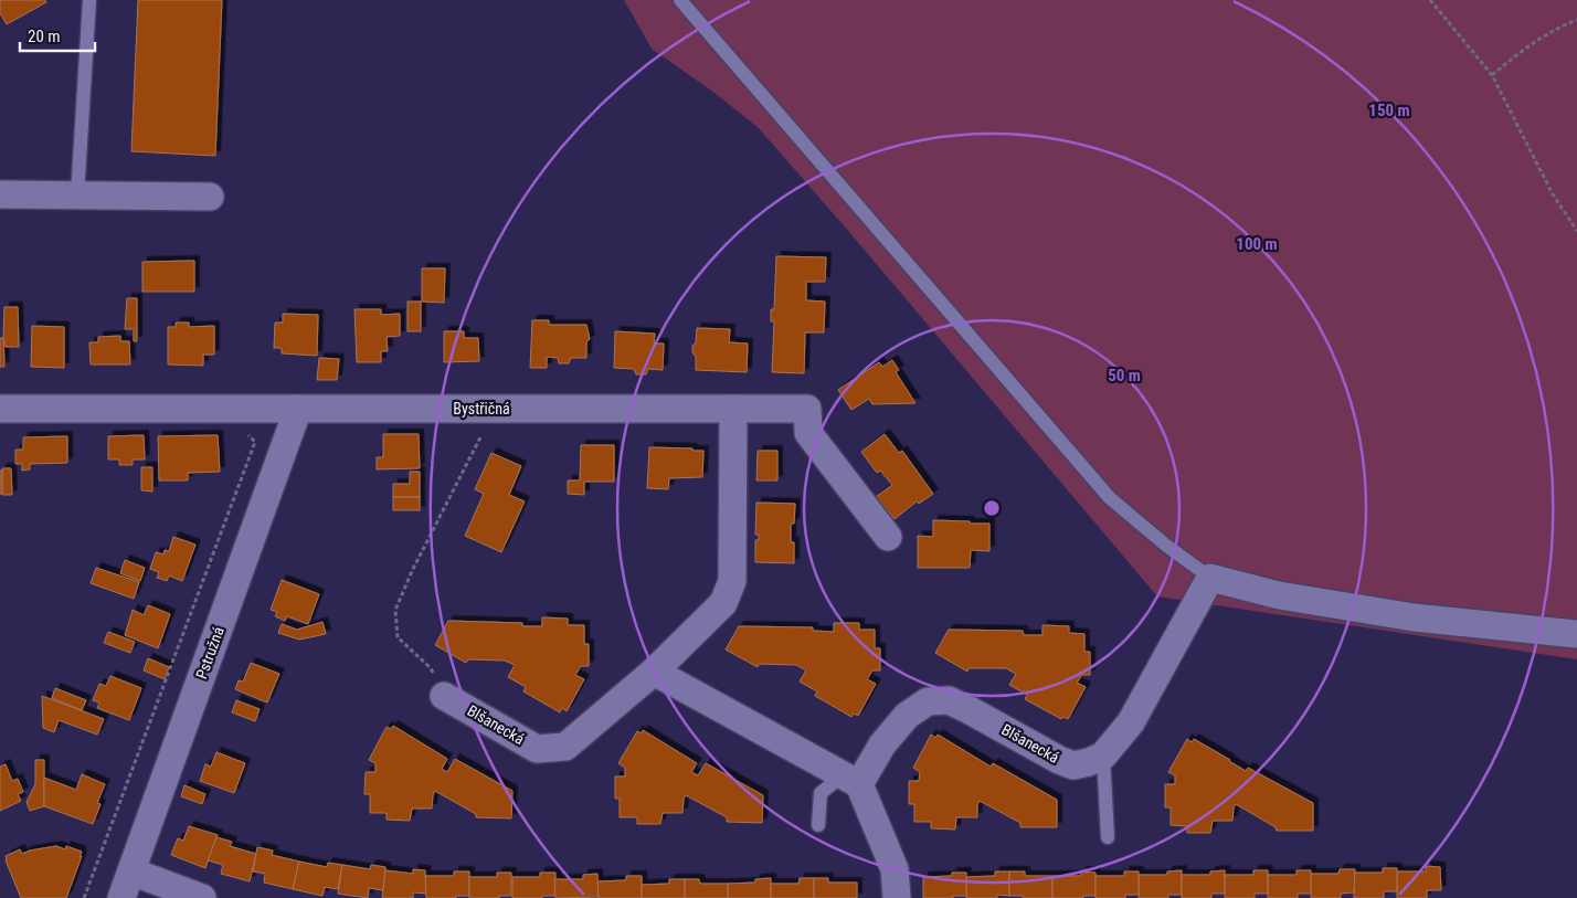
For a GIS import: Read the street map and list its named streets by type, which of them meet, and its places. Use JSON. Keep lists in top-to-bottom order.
{
  "streets": {
    "street": ["Bystřičná", "Pstružná", "Blšanecká"]
  },
  "crossings": [
    ["Bystřičná", "Pstružná"],
    ["Bystřičná", "Blšanecká"]
  ],
  "scale_bar": "20 m",
  "rings": ["150 m", "100 m", "50 m"]
}
